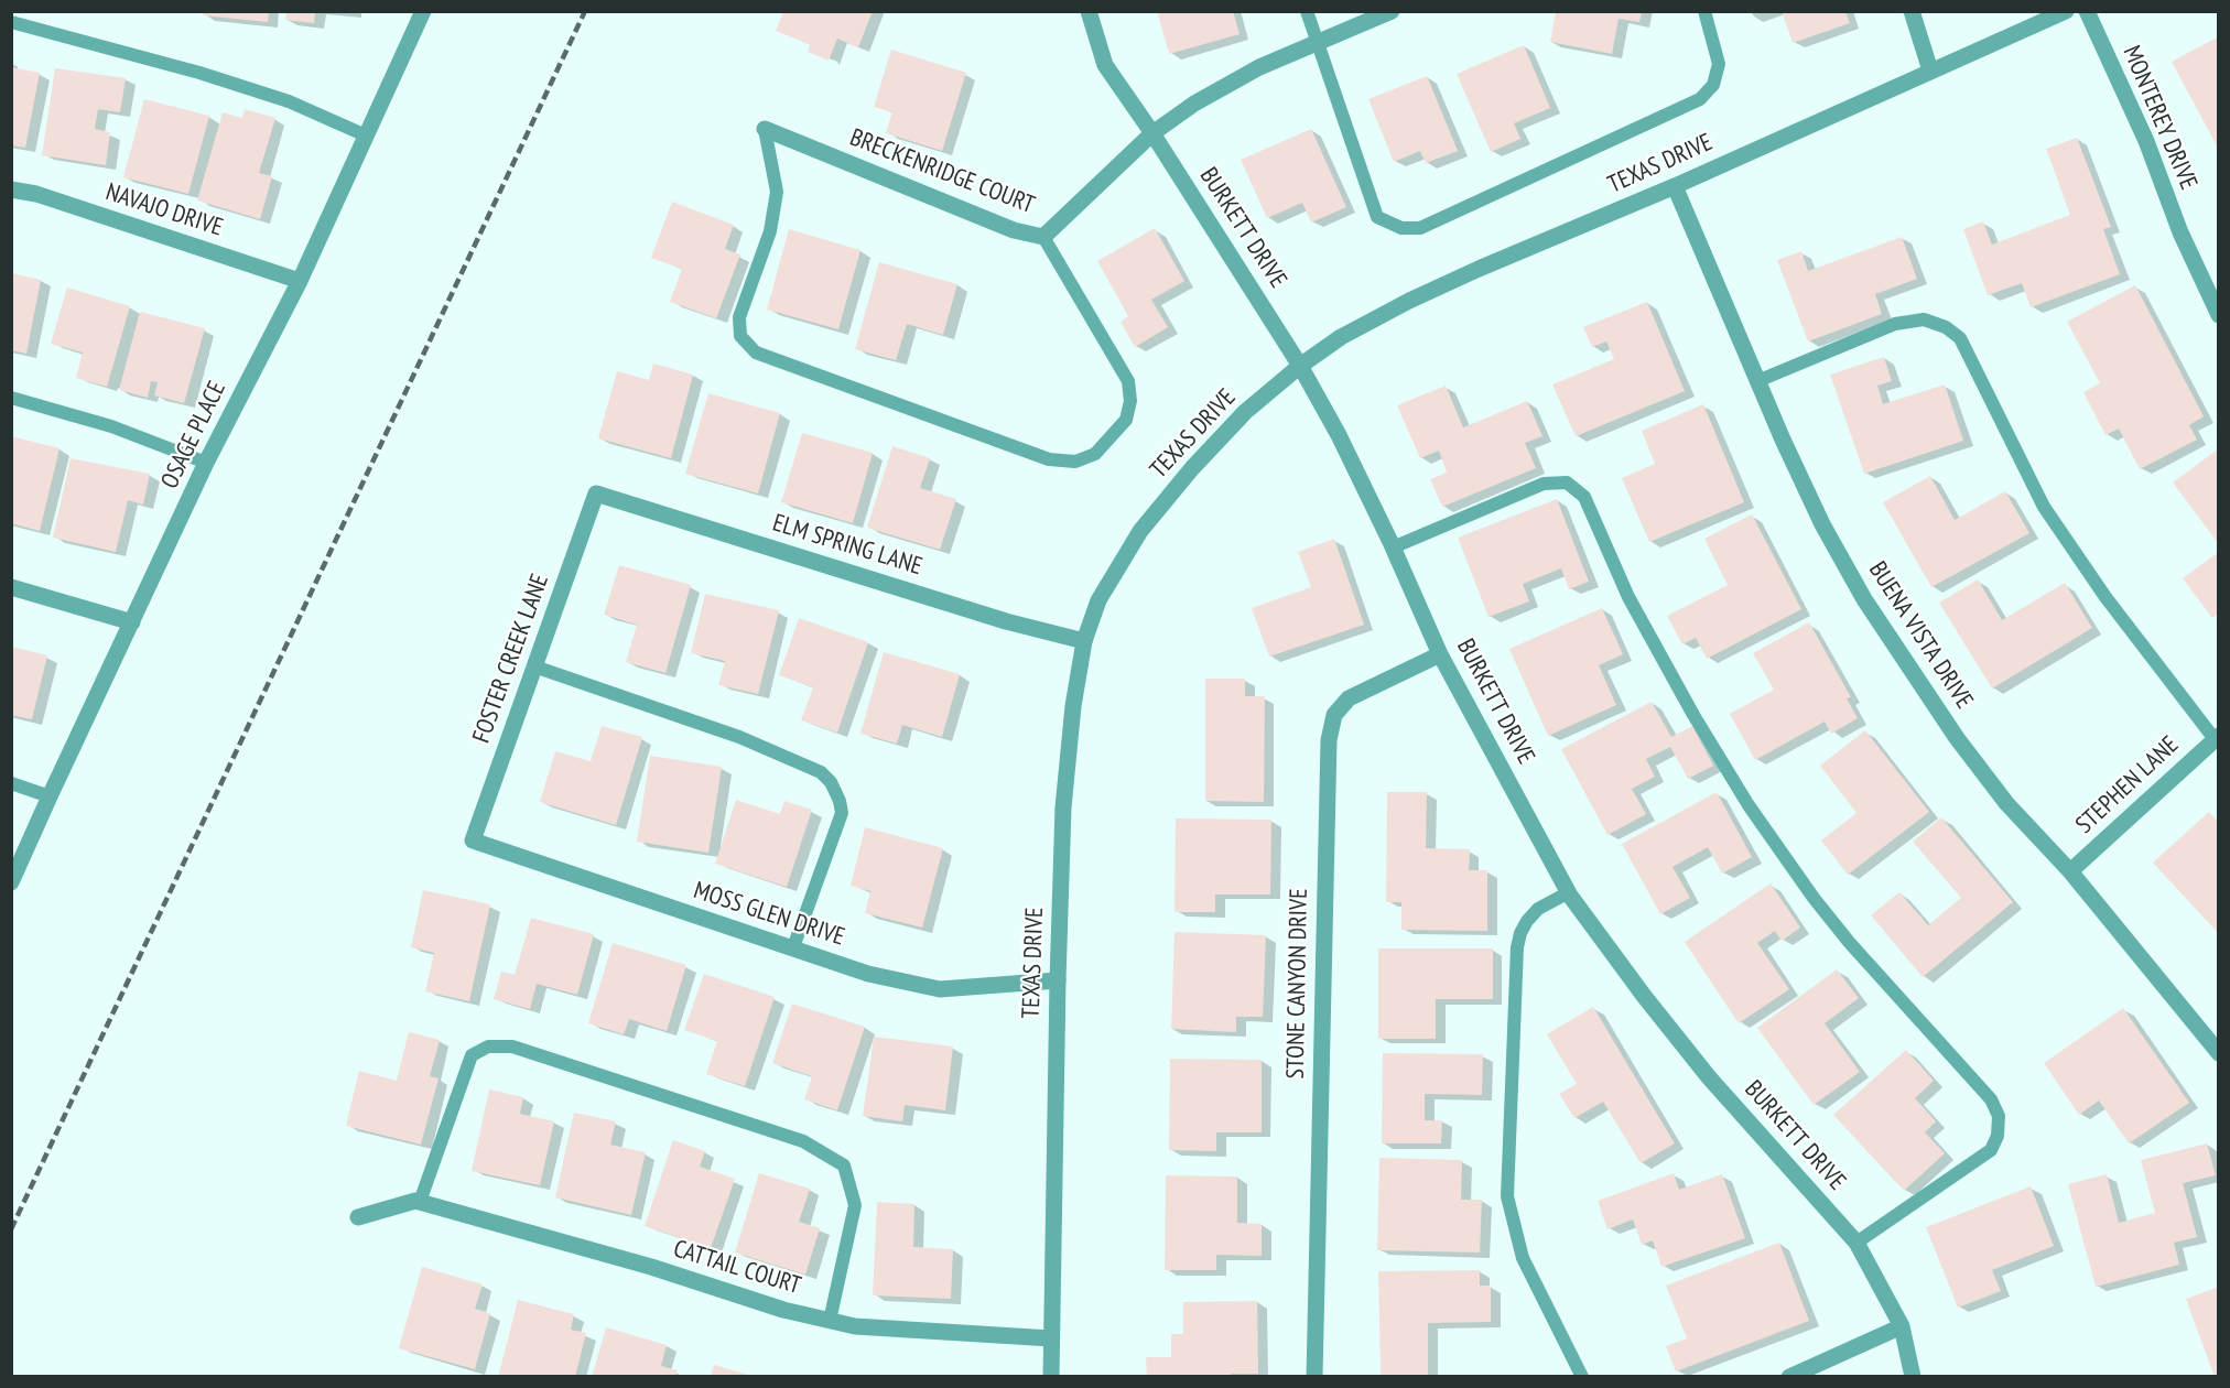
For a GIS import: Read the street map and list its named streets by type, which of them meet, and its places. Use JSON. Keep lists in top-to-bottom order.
{
  "streets": {
    "street": [
      "MONTEREY DRIVE",
      "TEXAS DRIVE",
      "BRECKENRIDGE COURT",
      "NAVAJO DRIVE",
      "BURKETT DRIVE",
      "OSAGE PLACE",
      "ELM SPRING LANE",
      "BUENA VISTA DRIVE",
      "FOSTER CREEK LANE",
      "STEPHEN LANE",
      "MOSS GLEN DRIVE",
      "STONE CANYON DRIVE",
      "CATTAIL COURT"
    ]
  },
  "crossings": [
    ["TEXAS DRIVE", "BURKETT DRIVE"],
    ["TEXAS DRIVE", "ELM SPRING LANE"],
    ["TEXAS DRIVE", "BUENA VISTA DRIVE"],
    ["TEXAS DRIVE", "MOSS GLEN DRIVE"],
    ["TEXAS DRIVE", "CATTAIL COURT"],
    ["BRECKENRIDGE COURT", "BURKETT DRIVE"],
    ["NAVAJO DRIVE", "OSAGE PLACE"],
    ["BURKETT DRIVE", "STONE CANYON DRIVE"],
    ["ELM SPRING LANE", "FOSTER CREEK LANE"],
    ["BUENA VISTA DRIVE", "STEPHEN LANE"],
    ["FOSTER CREEK LANE", "MOSS GLEN DRIVE"]
  ]
}
